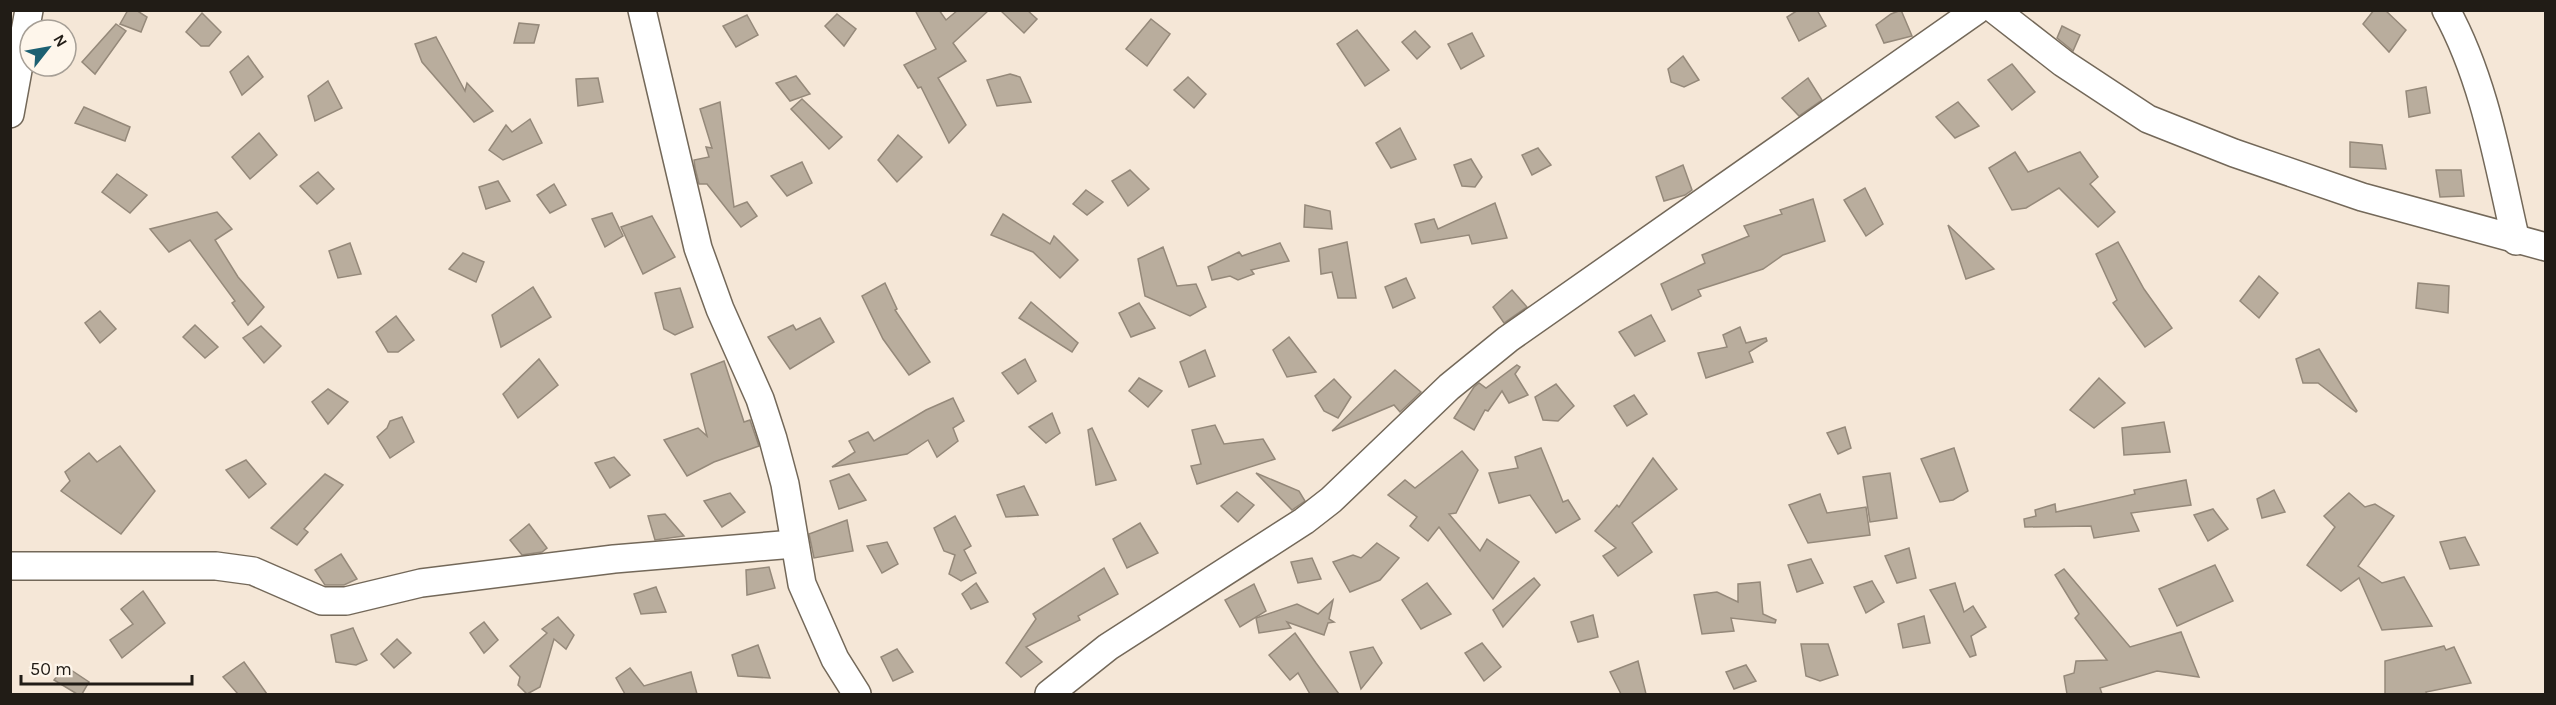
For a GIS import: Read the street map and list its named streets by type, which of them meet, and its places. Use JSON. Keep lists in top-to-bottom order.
{
  "scale_bar": "50 m",
  "north": "top right"
}
